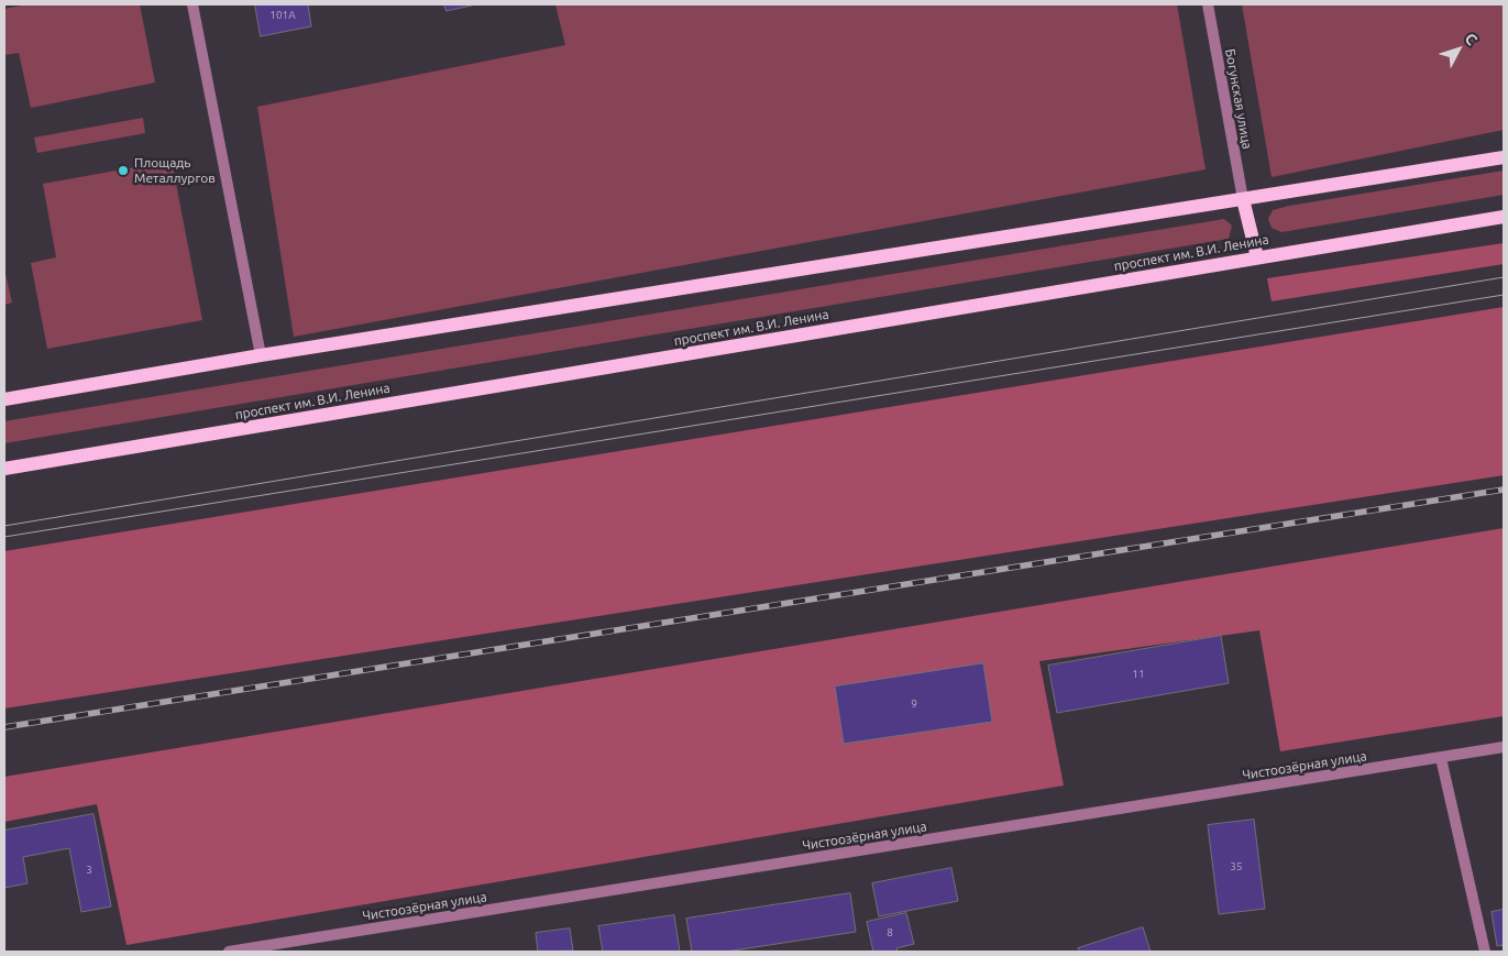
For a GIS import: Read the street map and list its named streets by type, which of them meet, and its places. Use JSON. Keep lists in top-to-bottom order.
{
  "streets": {
    "main road": ["проспект им. В.И. Ленина"],
    "street": ["Богунская улица", "Чистоозёрная улица"]
  },
  "places": ["Площадь Металлургов"],
  "house_numbers": [
    "101А",
    "11",
    "9",
    "35",
    "3",
    "8"
  ],
  "north": "top right"
}
